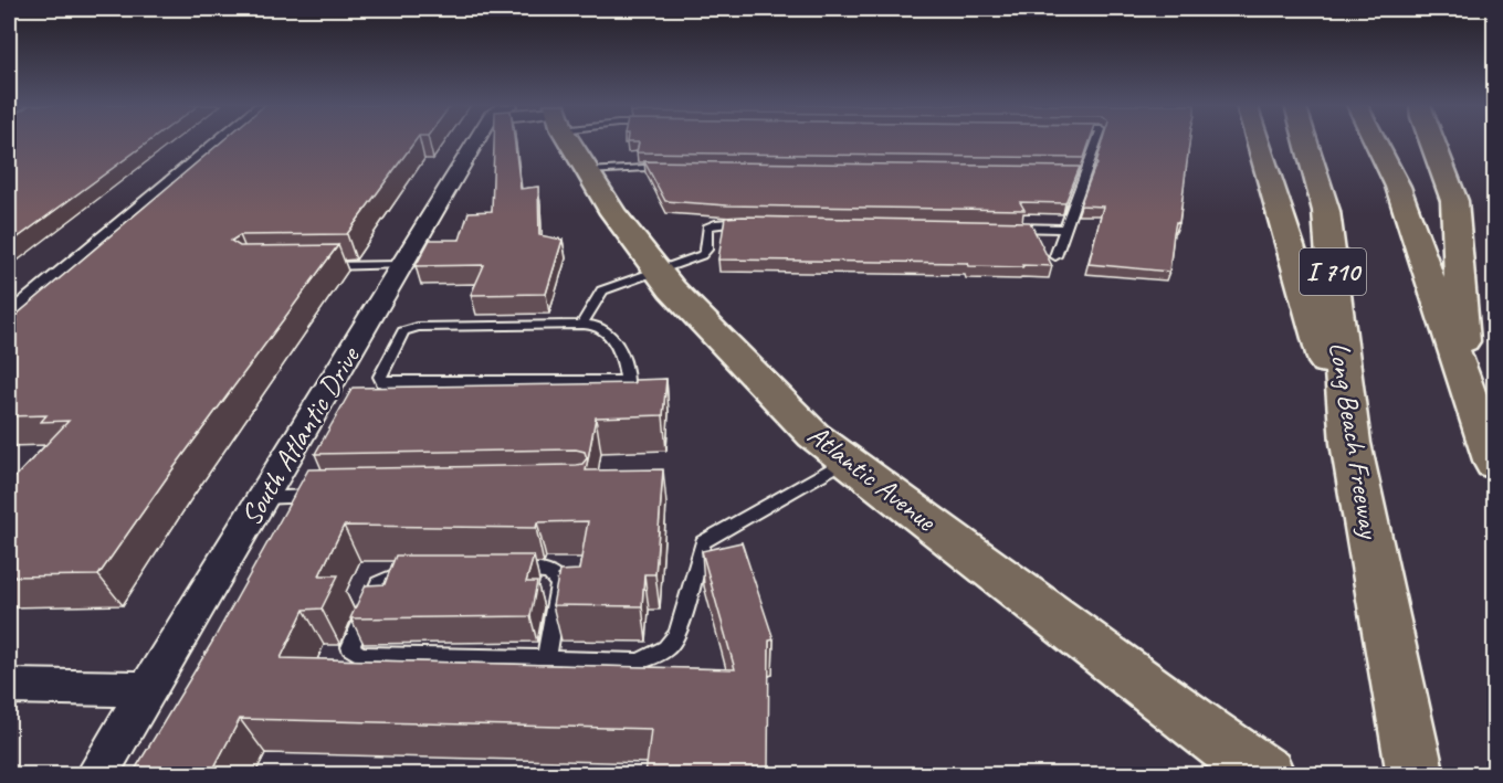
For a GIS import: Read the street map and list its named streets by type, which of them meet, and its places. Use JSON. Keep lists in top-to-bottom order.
{
  "streets": {
    "main road": ["I 710", "Long Beach Freeway", "Atlantic Avenue"],
    "street": ["South Atlantic Drive"]
  }
}
